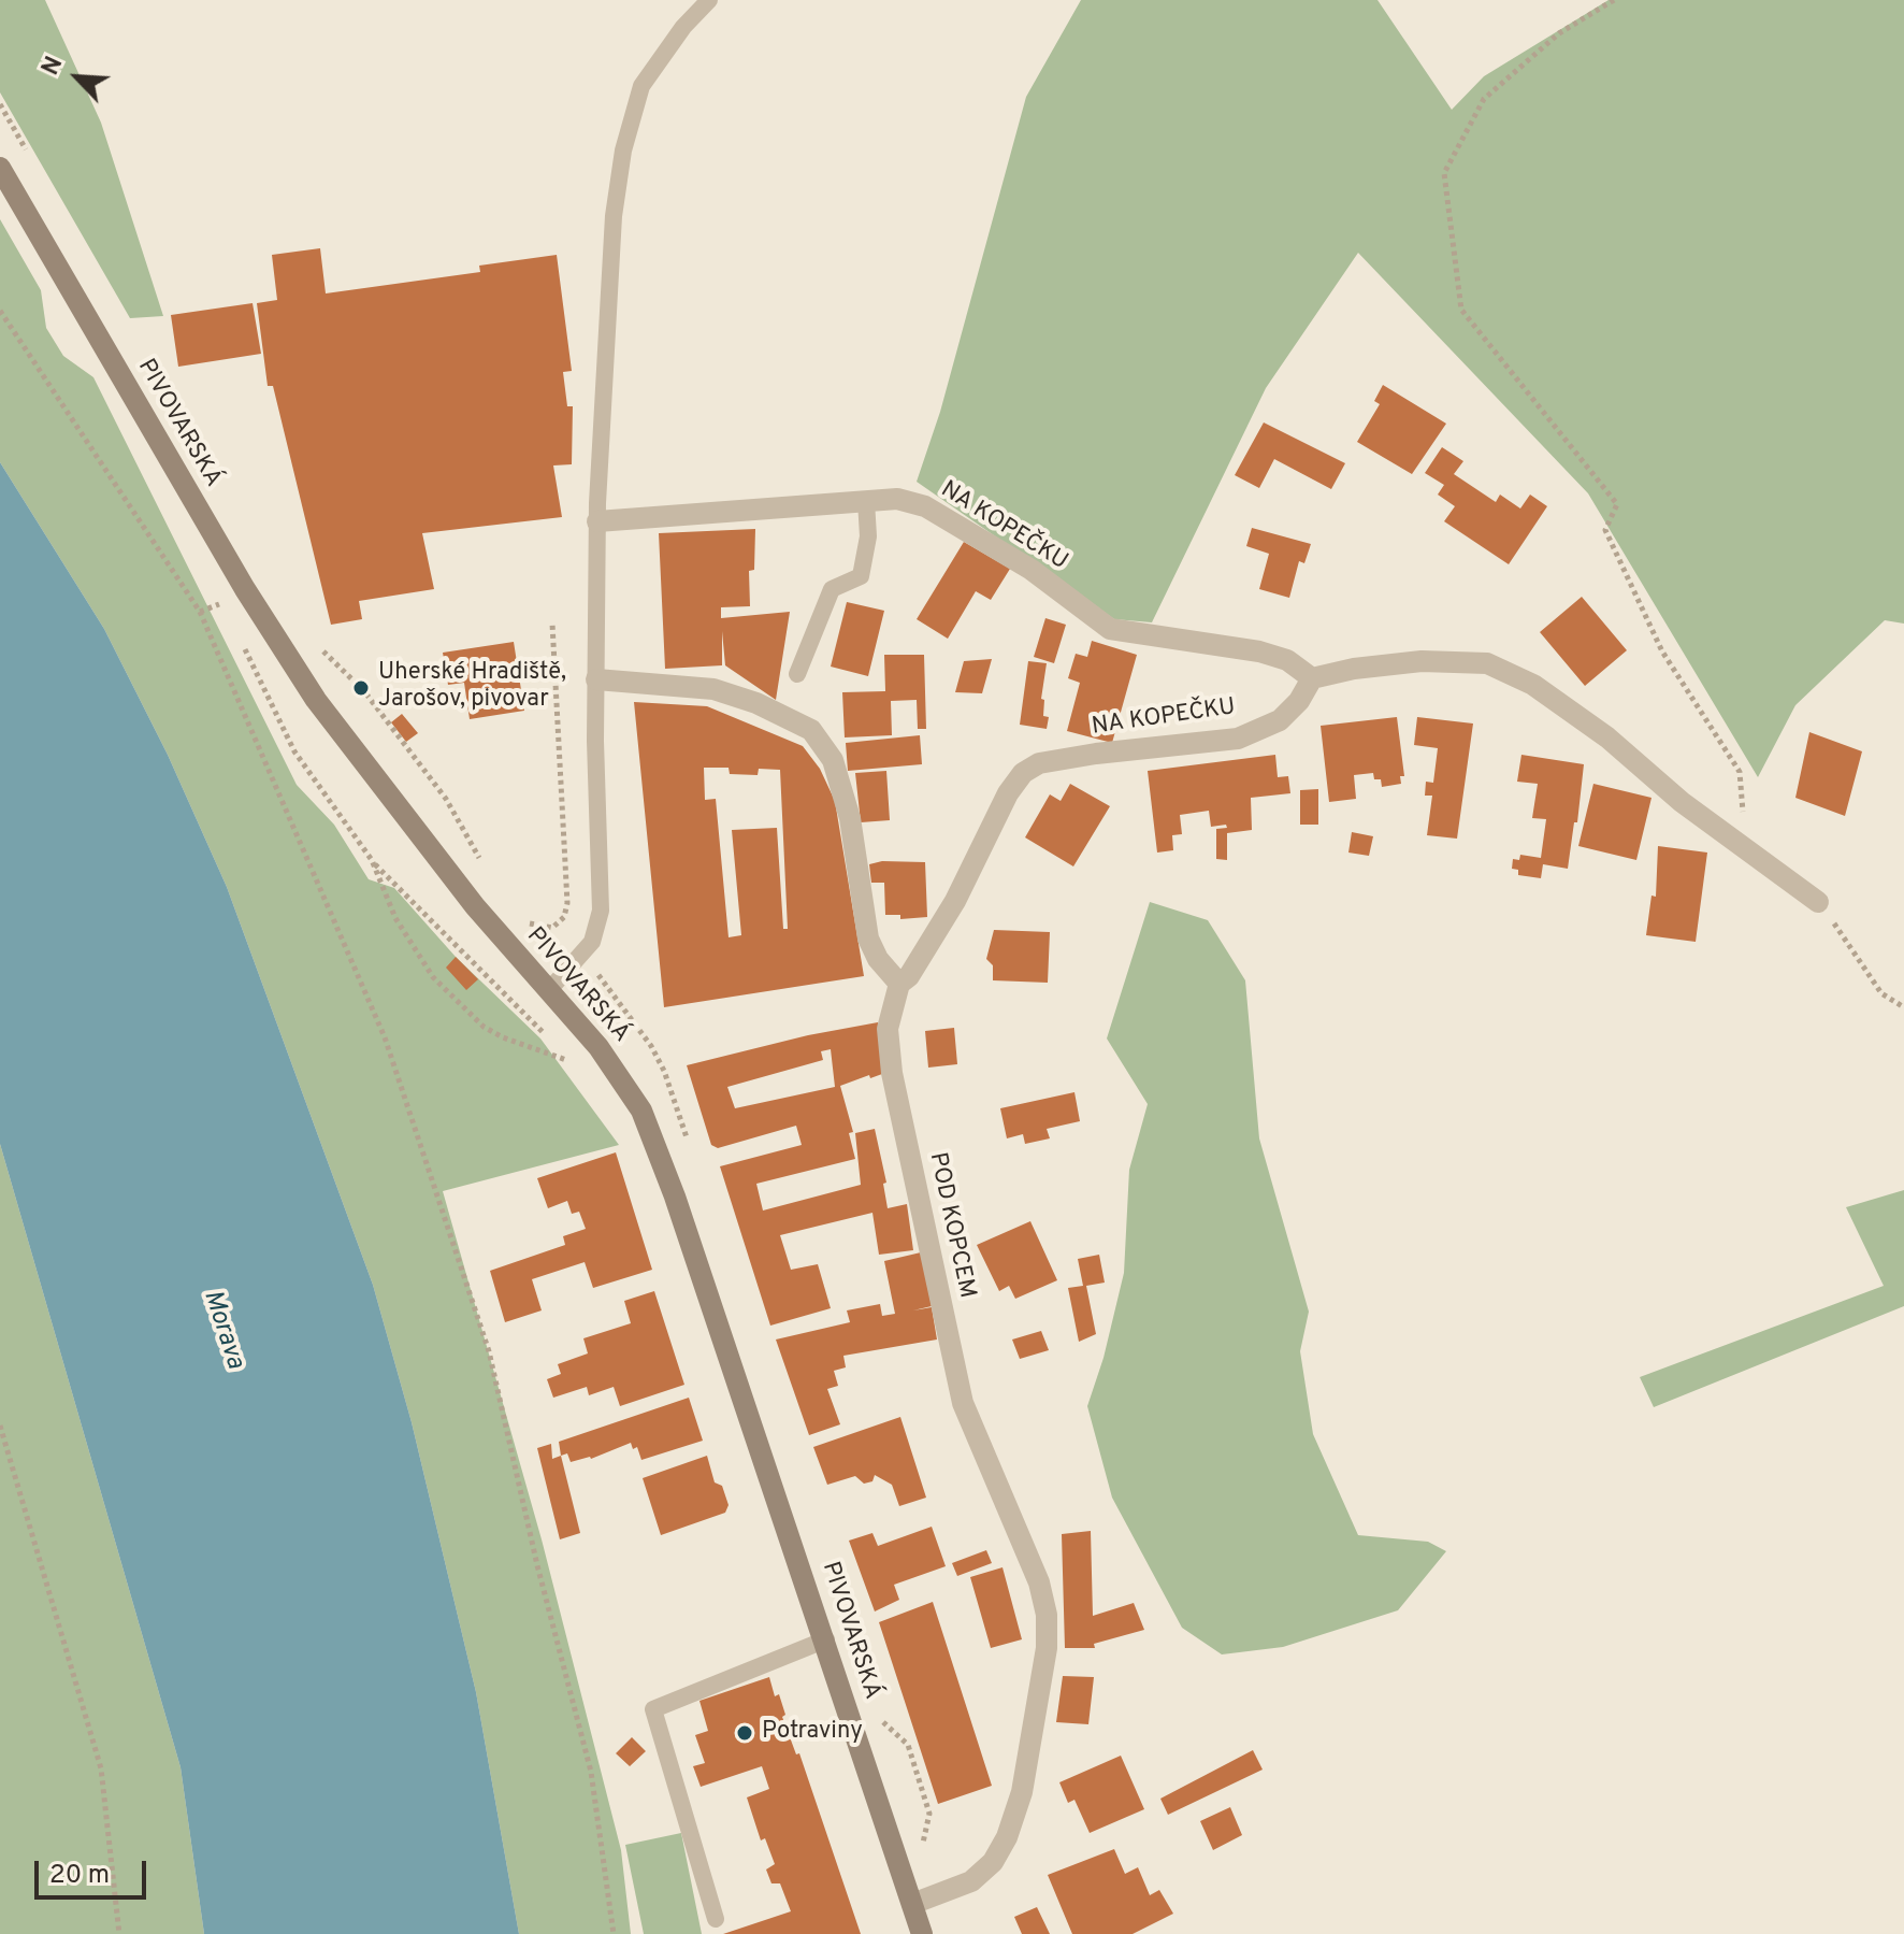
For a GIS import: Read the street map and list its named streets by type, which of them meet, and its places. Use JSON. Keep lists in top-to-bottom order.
{
  "streets": {
    "main road": ["PIVOVARSKÁ"],
    "street": ["NA KOPEČKU", "POD KOPCEM"]
  },
  "crossings": [
    ["PIVOVARSKÁ", "POD KOPCEM"],
    ["NA KOPEČKU", "POD KOPCEM"]
  ],
  "water": ["Morava"],
  "places": ["Uherské Hradiště, Jarošov, pivovar", "Potraviny"],
  "scale_bar": "20 m",
  "north": "top left"
}
